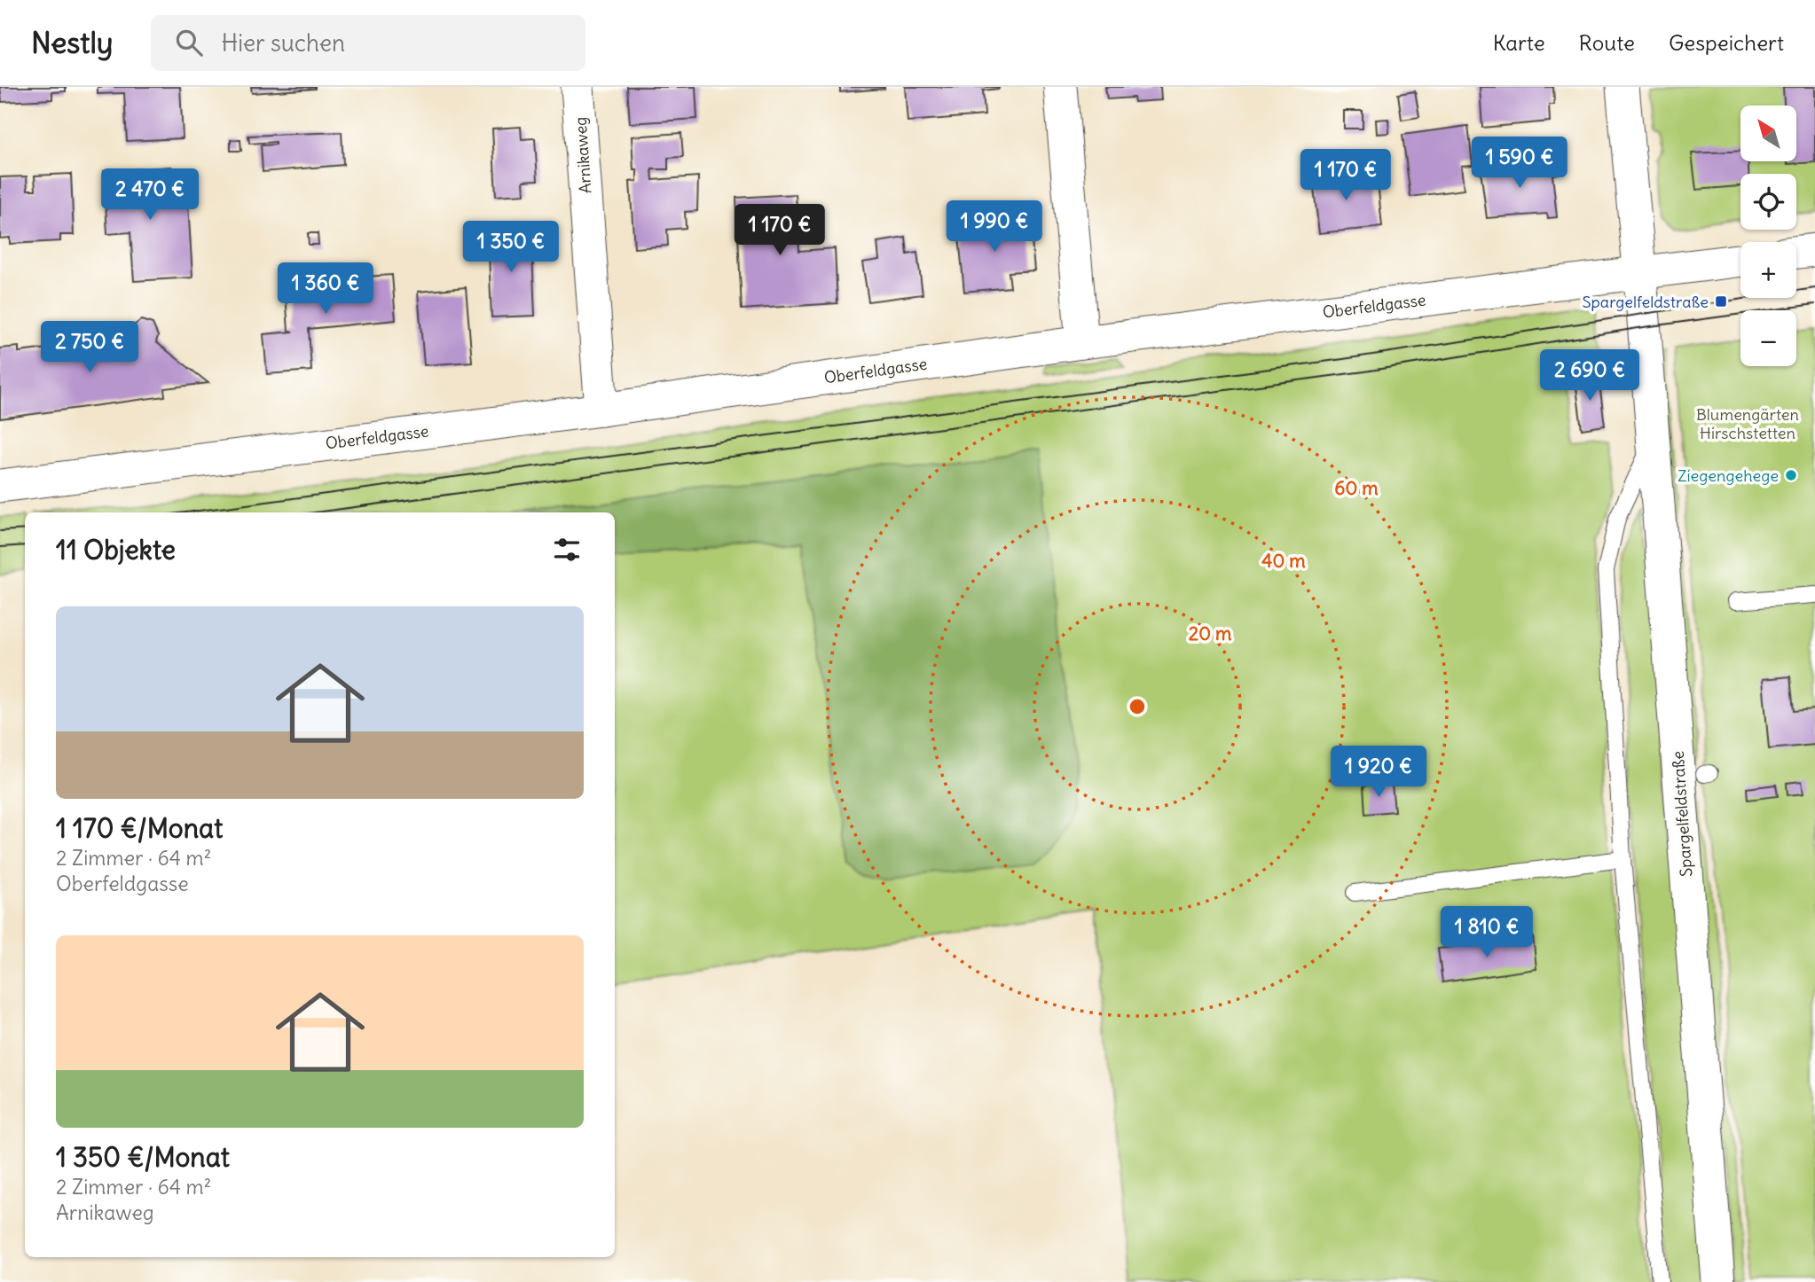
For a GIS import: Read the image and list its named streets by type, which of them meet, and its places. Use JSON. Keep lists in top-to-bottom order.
{
  "streets": {
    "street": ["Arnikaweg", "Oberfeldgasse", "Spargelfeldstraße"]
  },
  "crossings": [
    ["Arnikaweg", "Oberfeldgasse"],
    ["Oberfeldgasse", "Spargelfeldstraße"]
  ],
  "parks": ["Blumengärten Hirschstetten"],
  "places": {
    "transit": ["Spargelfeldstraße"],
    "other": ["Ziegengehege"]
  },
  "north": "top left",
  "page": {
    "header": "Nestly",
    "search": "Hier suchen",
    "nav": ["Karte", "Route", "Gespeichert"],
    "map_buttons": ["+", "−"],
    "price": [
      "1 590 €",
      "1 170 €",
      "2 470 €",
      "1 990 €",
      "1 170 €",
      "1 350 €",
      "1 360 €",
      "2 750 €",
      "2 690 €",
      "1 920 €",
      "1 810 €"
    ],
    "heading": "11 Objekte",
    "list": [
      {
        "name": "1 170 €/Monat",
        "note": "2 Zimmer · 64 m² · Oberfeldgasse"
      },
      {
        "name": "1 350 €/Monat",
        "note": "2 Zimmer · 64 m² · Arnikaweg"
      }
    ]
  },
  "rings": ["60 m", "40 m", "20 m"]
}
